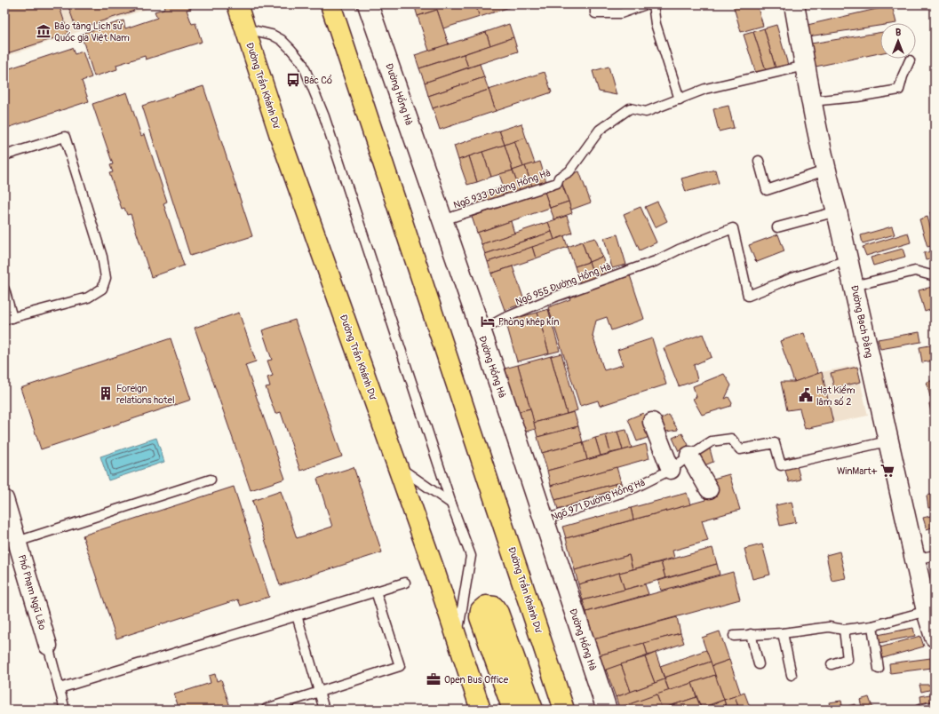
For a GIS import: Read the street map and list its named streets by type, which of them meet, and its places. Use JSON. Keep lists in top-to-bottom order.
{
  "streets": {
    "main road": ["Đường Trần Khánh Dư"],
    "street": ["Đường Hồng Hà", "Đường Bạch Đằng", "Phố Phạm Ngũ Lão"],
    "lane": ["Ngõ 933 Đường Hồng Hà", "Ngõ 955 Đường Hồng Hà", "Ngõ 971 Đường Hồng Hà"]
  },
  "crossings": [
    ["Đường Hồng Hà", "Ngõ 933 Đường Hồng Hà"],
    ["Đường Hồng Hà", "Ngõ 955 Đường Hồng Hà"],
    ["Đường Hồng Hà", "Ngõ 971 Đường Hồng Hà"],
    ["Ngõ 933 Đường Hồng Hà", "Đường Bạch Đằng"],
    ["Ngõ 955 Đường Hồng Hà", "Đường Bạch Đằng"],
    ["Đường Bạch Đằng", "Ngõ 971 Đường Hồng Hà"]
  ],
  "places": {
    "museum": ["Bảo tàng Lịch sử Quốc gia Việt Nam"],
    "bus stop": ["Bác Cổ"],
    "hotel": ["Phòng khép kín"],
    "building": ["Foreign relations hotel"],
    "public building": ["Hạt Kiểm lâm số 2"],
    "supermarket": ["WinMart+"],
    "office": ["Open Bus Office"]
  },
  "north": "top"
}
